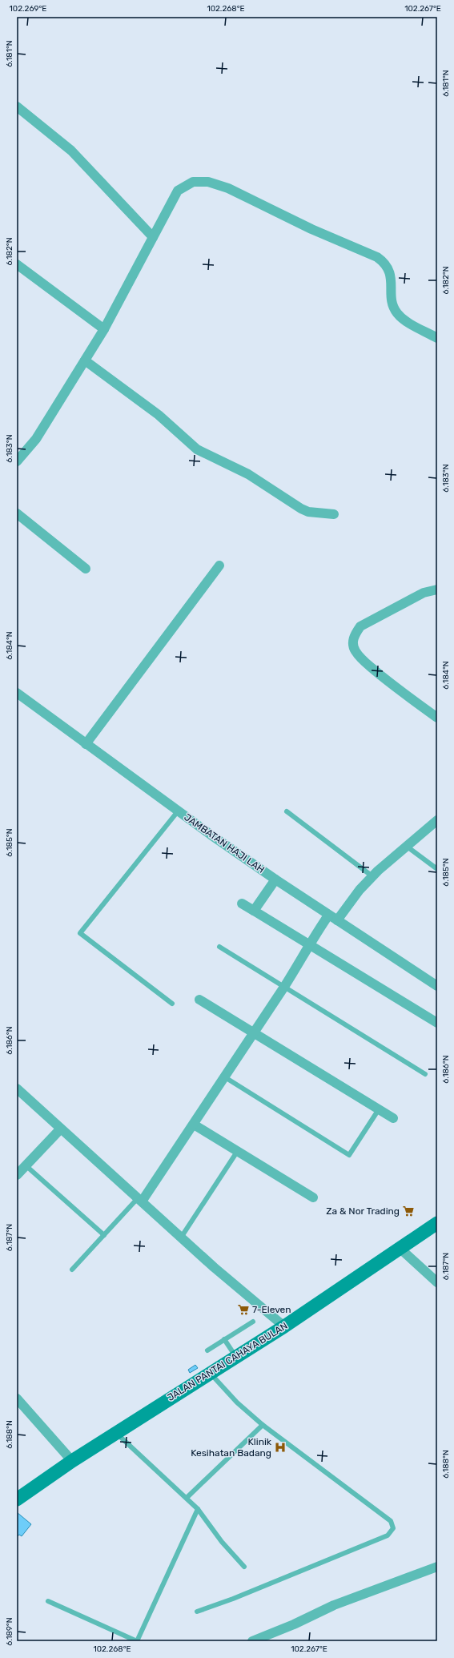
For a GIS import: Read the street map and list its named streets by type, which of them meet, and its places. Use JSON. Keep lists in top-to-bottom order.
{
  "streets": {
    "street": ["JAMBATAN HAJI LAH", "JALAN PANTAI CAHAYA BULAN"]
  },
  "places": {
    "supermarket": ["Za & Nor Trading", "7-Eleven"],
    "hospital": ["Klinik Kesihatan Badang"]
  },
  "coordinates": [
    "102.269°E",
    "102.268°E",
    "102.267°E",
    "6.181°N",
    "6.182°N",
    "6.183°N",
    "6.184°N",
    "6.185°N",
    "6.186°N",
    "6.187°N",
    "6.188°N",
    "6.189°N"
  ]
}
